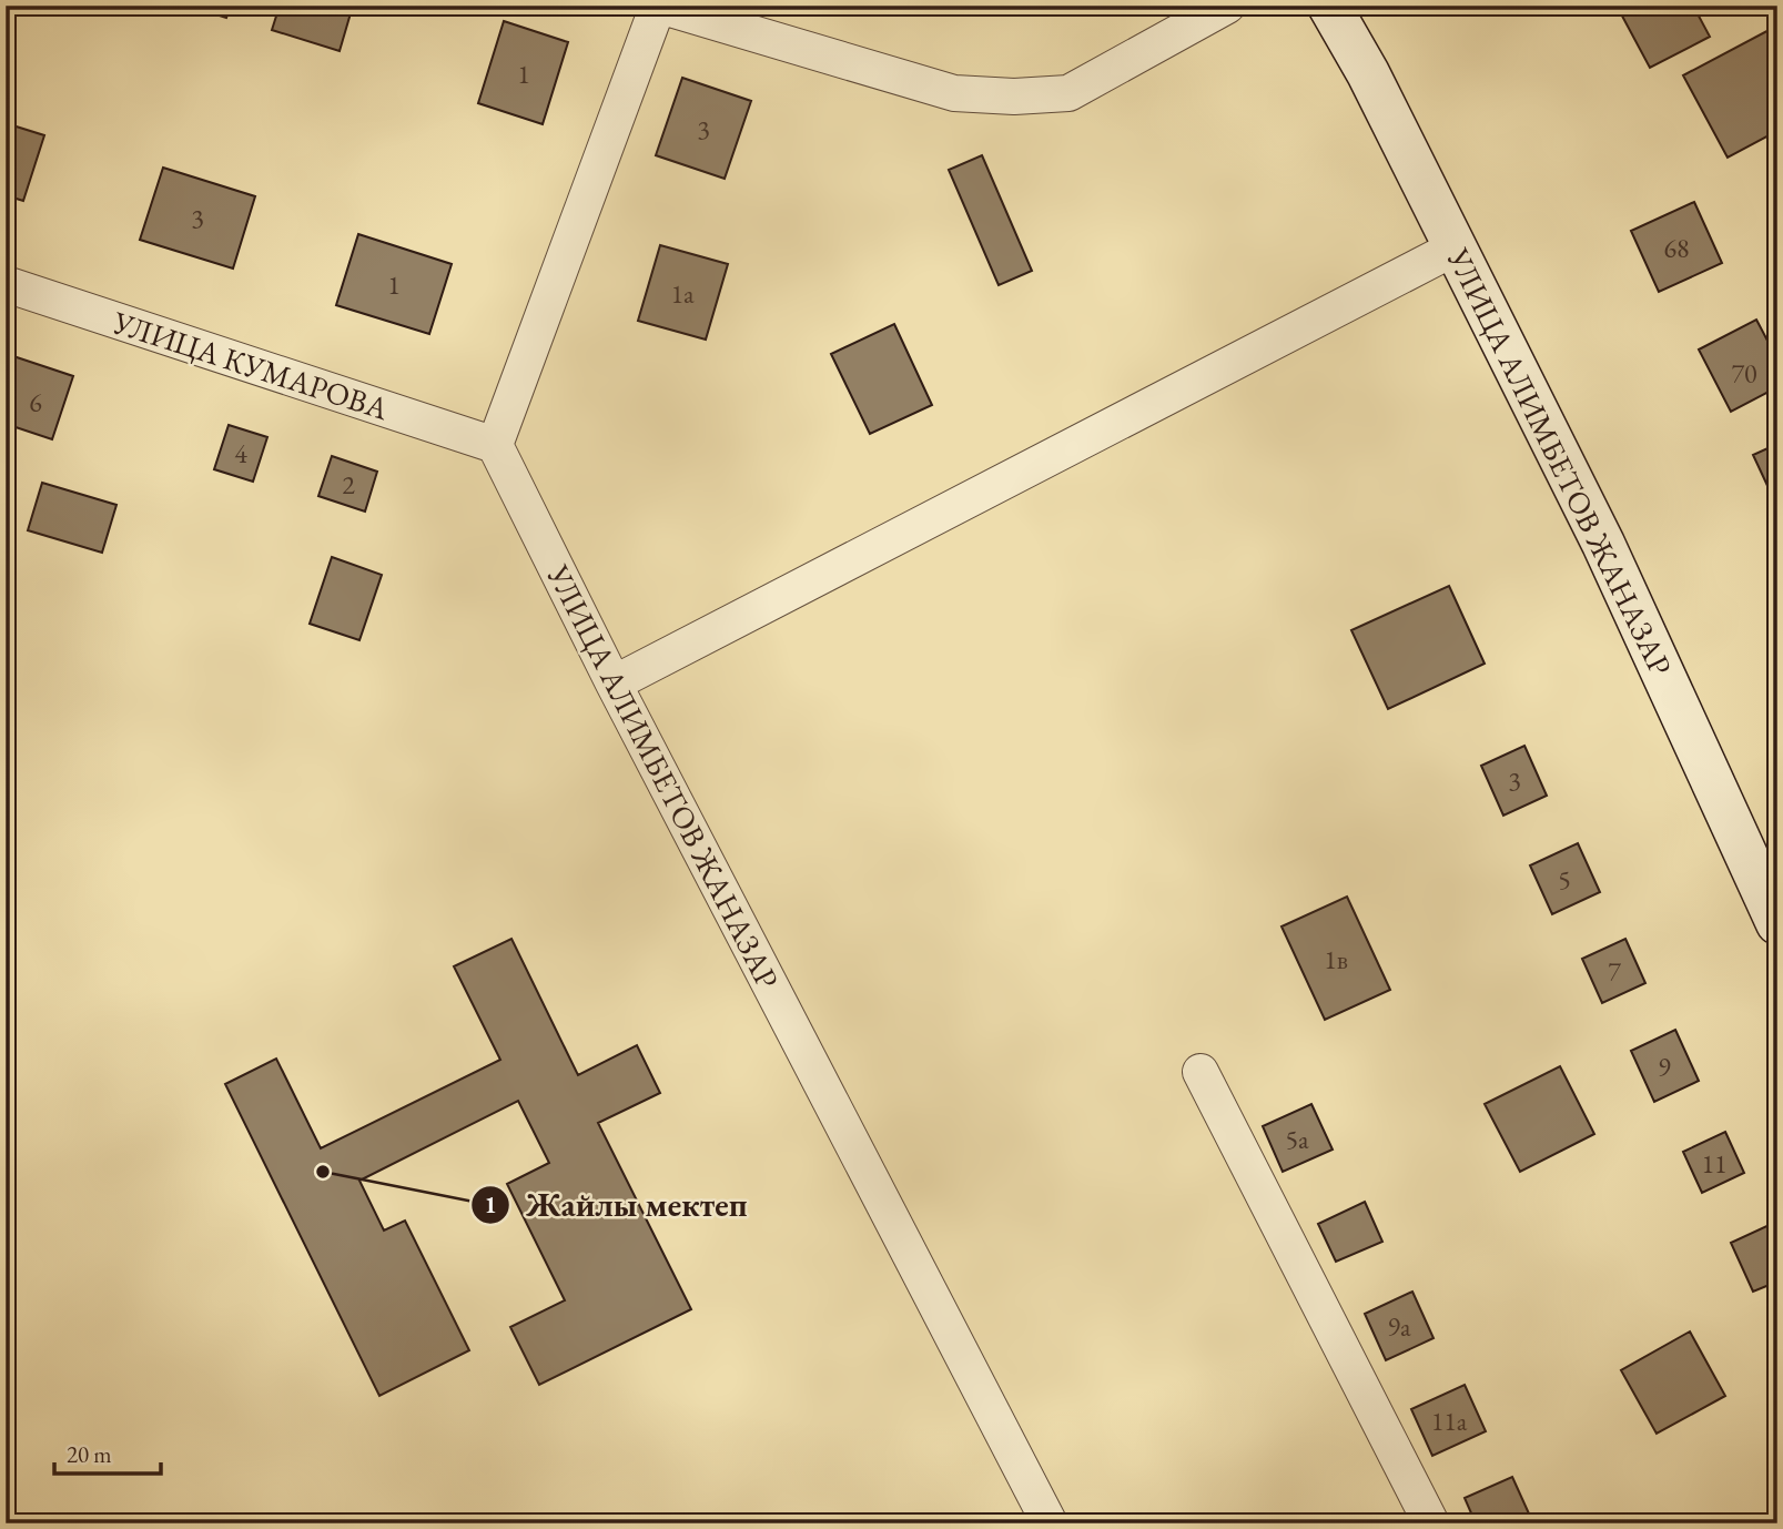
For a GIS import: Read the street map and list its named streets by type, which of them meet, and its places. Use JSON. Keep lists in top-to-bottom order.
{
  "streets": {
    "street": ["УЛИЦА КУМАРОВА", "УЛИЦА АЛИМБЕТОВ ЖАНАЗАР"]
  },
  "crossings": [
    ["УЛИЦА КУМАРОВА", "УЛИЦА АЛИМБЕТОВ ЖАНАЗАР"]
  ],
  "places": ["Жайлы мектеп"],
  "house_numbers": [
    "1",
    "3",
    "3",
    "68",
    "1",
    "1а",
    "70",
    "6",
    "4",
    "2",
    "3",
    "5",
    "1в",
    "7",
    "9",
    "5а",
    "11",
    "9а",
    "11а"
  ],
  "scale_bar": "20 m"
}
